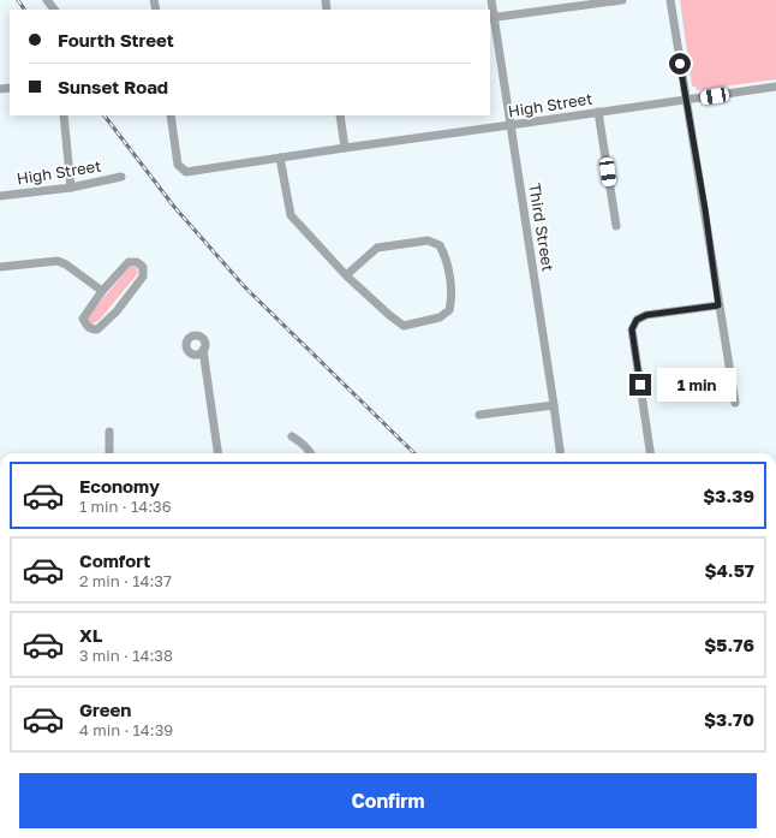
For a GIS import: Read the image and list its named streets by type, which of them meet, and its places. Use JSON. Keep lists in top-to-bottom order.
{
  "streets": {
    "street": ["High Street", "Third Street"]
  },
  "crossings": [
    ["High Street", "Third Street"]
  ],
  "page": {
    "banner": ["Fourth Street", "Sunset Road"],
    "bubble": "1 min",
    "list": [
      {
        "name": "Economy",
        "note": "1 min · 14:36",
        "value": "$3.39"
      },
      {
        "name": "Comfort",
        "note": "2 min · 14:37",
        "value": "$4.57"
      },
      {
        "name": "XL",
        "note": "3 min · 14:38",
        "value": "$5.76"
      },
      {
        "name": "Green",
        "note": "4 min · 14:39",
        "value": "$3.70"
      }
    ],
    "buttons": "Confirm"
  }
}
